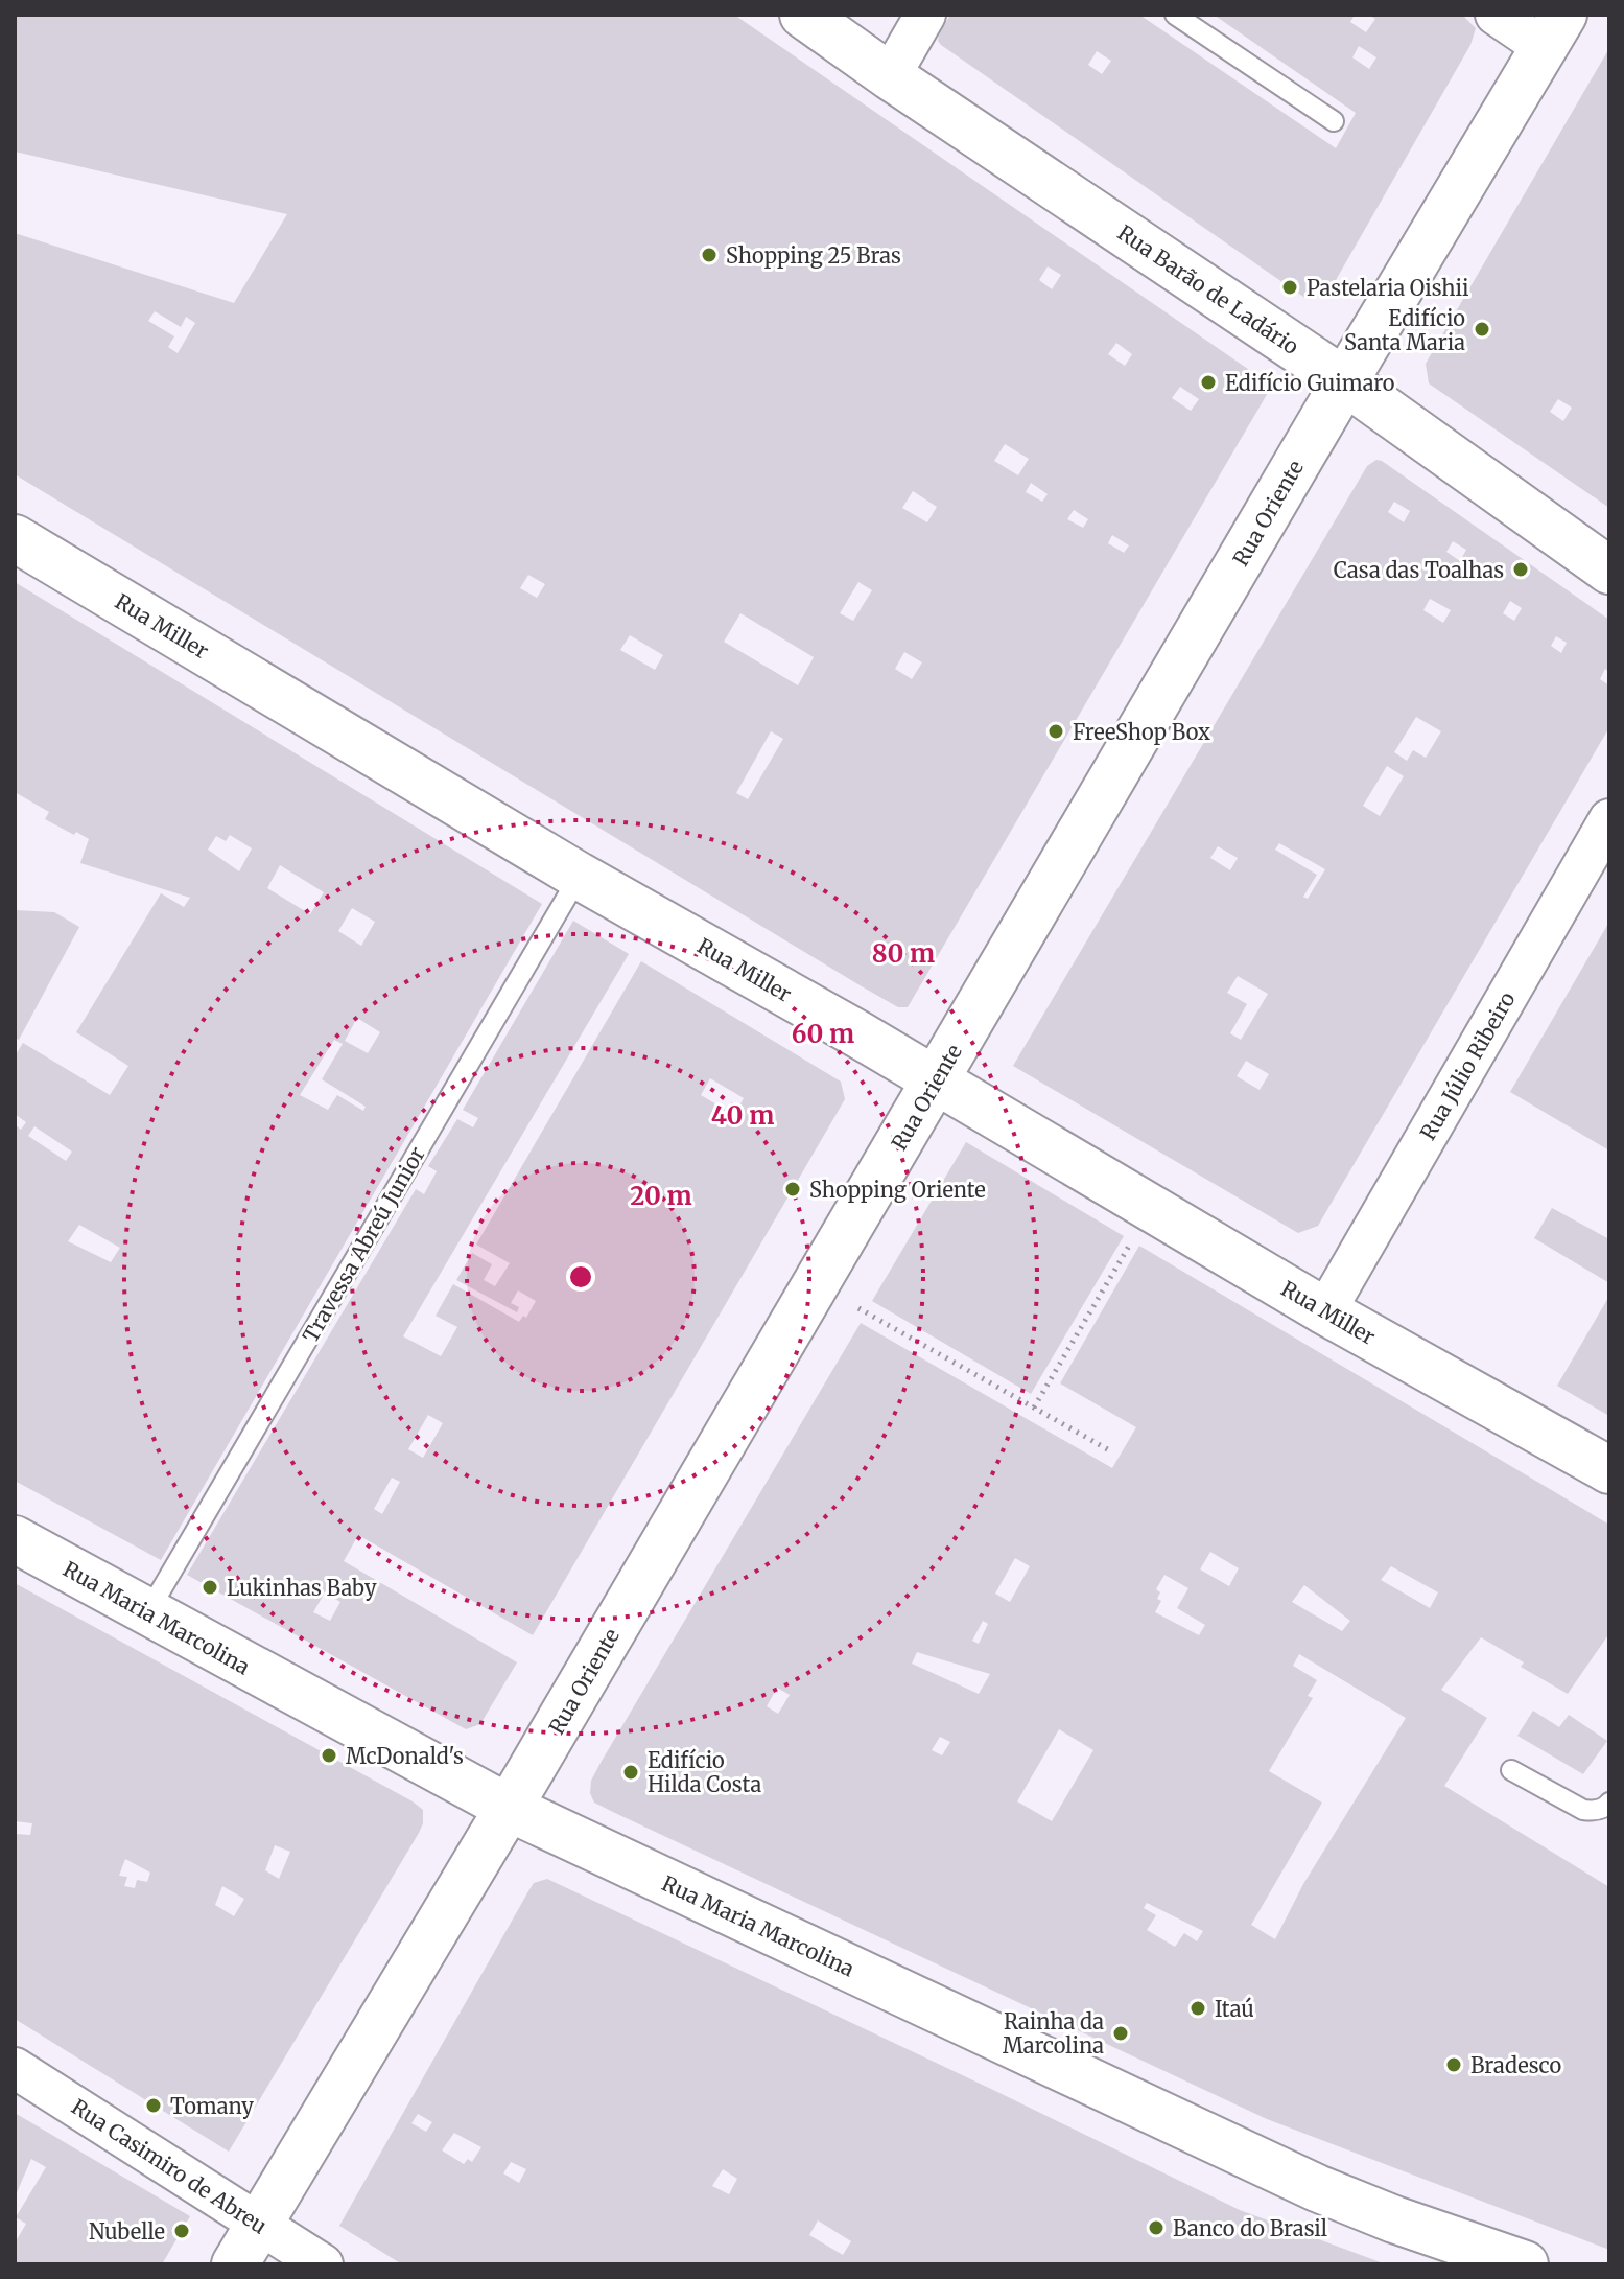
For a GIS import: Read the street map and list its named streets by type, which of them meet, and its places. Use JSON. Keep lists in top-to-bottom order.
{
  "streets": {
    "main road": [
      "Rua Barão de Ladário",
      "Rua Oriente",
      "Rua Miller",
      "Rua Maria Marcolina"
    ],
    "street": ["Rua Júlio Ribeiro", "Rua Casimiro de Abreu"],
    "lane": ["Travessa Abreú Junior"]
  },
  "crossings": [
    ["Rua Barão de Ladário", "Rua Oriente"],
    ["Rua Oriente", "Rua Miller"],
    ["Rua Oriente", "Rua Maria Marcolina"],
    ["Rua Oriente", "Rua Casimiro de Abreu"],
    ["Rua Miller", "Rua Júlio Ribeiro"],
    ["Rua Miller", "Travessa Abreú Junior"],
    ["Travessa Abreú Junior", "Rua Maria Marcolina"]
  ],
  "places": [
    "Shopping 25 Bras",
    "Pastelaria Oishii",
    "Edifício Santa Maria",
    "Edifício Guimaro",
    "Casa das Toalhas",
    "FreeShop Box",
    "Shopping Oriente",
    "Lukinhas Baby",
    "McDonald's",
    "Edifício Hilda Costa",
    "Itaú",
    "Rainha da Marcolina",
    "Bradesco",
    "Tomany",
    "Banco do Brasil",
    "Nubelle"
  ],
  "rings": [
    "80 m",
    "60 m",
    "40 m",
    "20 m"
  ]
}
